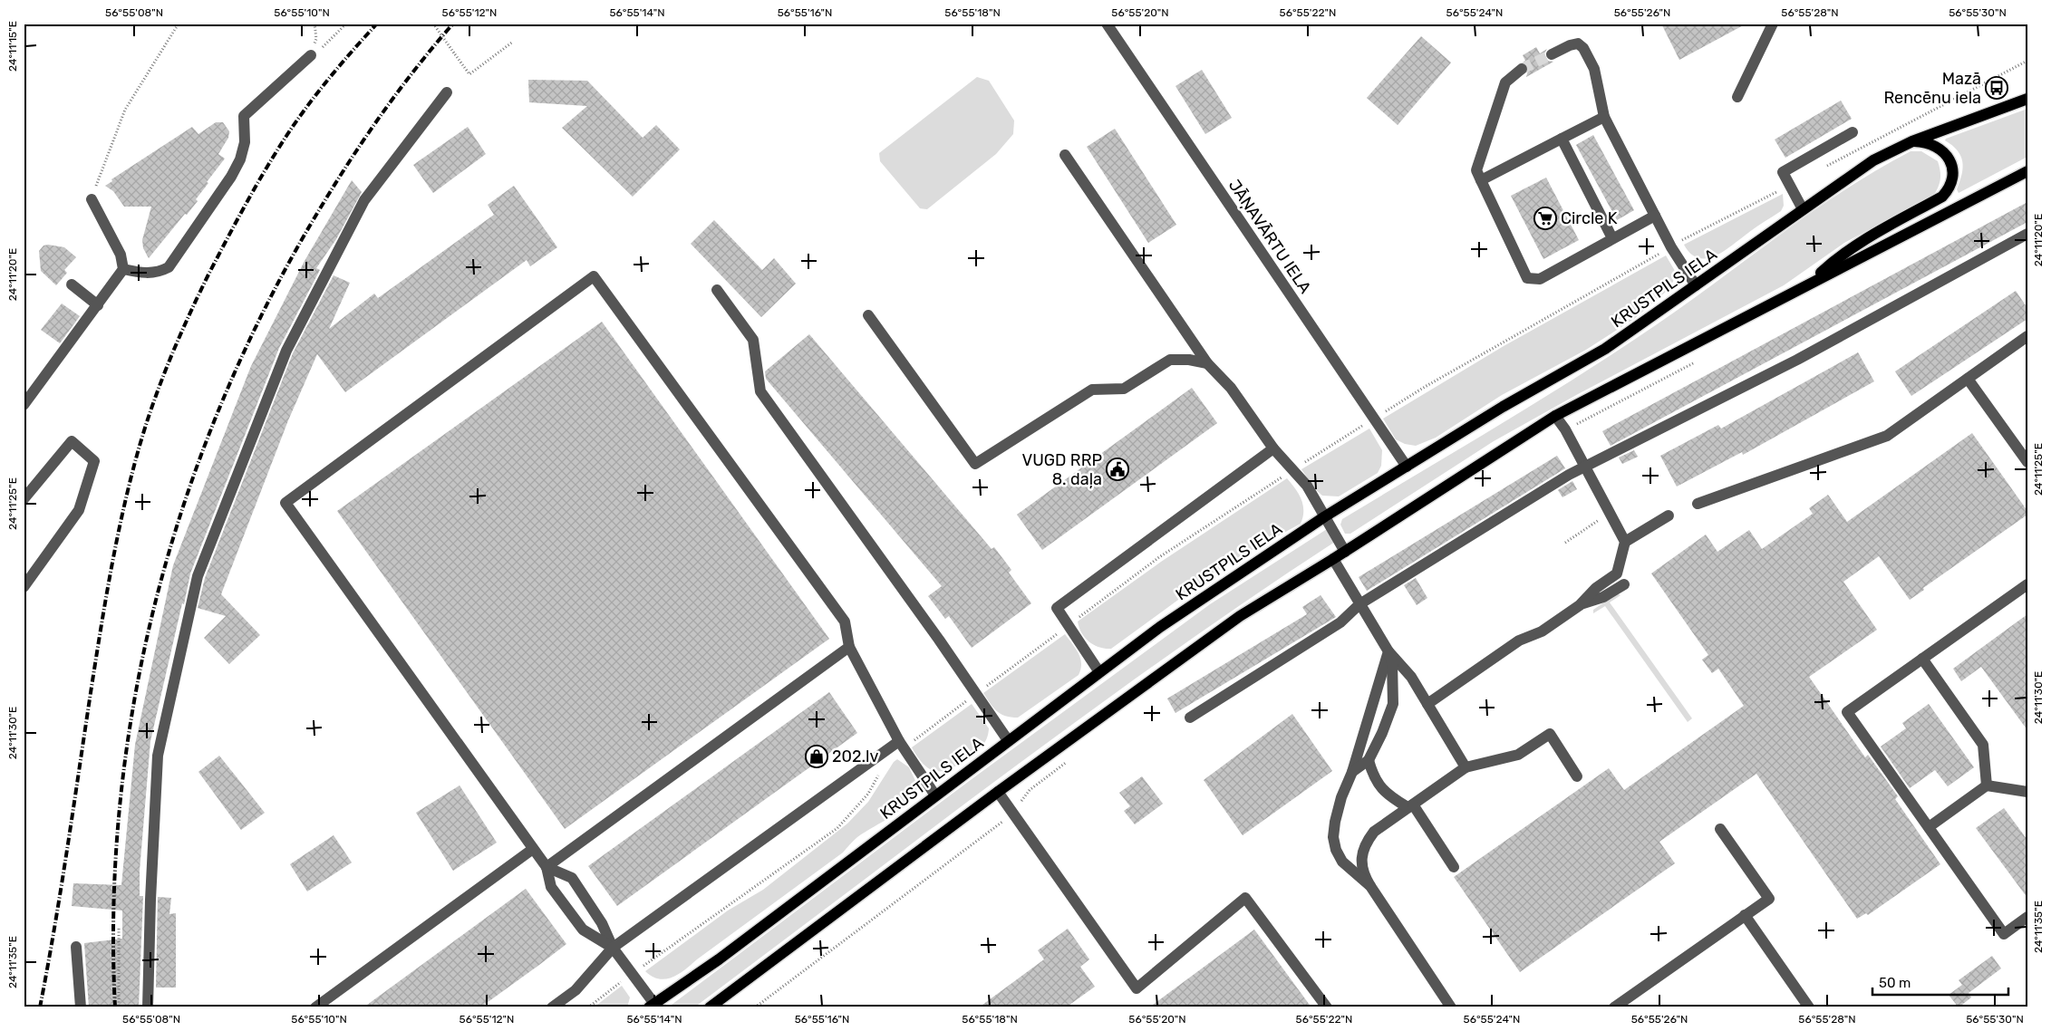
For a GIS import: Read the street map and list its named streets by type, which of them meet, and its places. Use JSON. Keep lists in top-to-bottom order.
{
  "streets": {
    "main road": ["KRUSTPILS IELA"],
    "street": ["JĀŅAVĀRTU IELA"]
  },
  "crossings": [
    ["JĀŅAVĀRTU IELA", "KRUSTPILS IELA"]
  ],
  "places": {
    "bus stop": ["Mazā Rencēnu iela"],
    "supermarket": ["Circle K"],
    "public building": ["VUGD RRP 8. daļa"],
    "shop": ["202.lv"]
  },
  "scale_bar": "50 m",
  "coordinates": [
    "56°55'08\"N",
    "56°55'10\"N",
    "56°55'12\"N",
    "56°55'14\"N",
    "56°55'16\"N",
    "56°55'18\"N",
    "56°55'20\"N",
    "56°55'22\"N",
    "56°55'24\"N",
    "56°55'26\"N",
    "56°55'28\"N",
    "56°55'30\"N",
    "24°11'15\"E",
    "24°11'20\"E",
    "24°11'25\"E",
    "24°11'30\"E",
    "24°11'35\"E"
  ]
}
